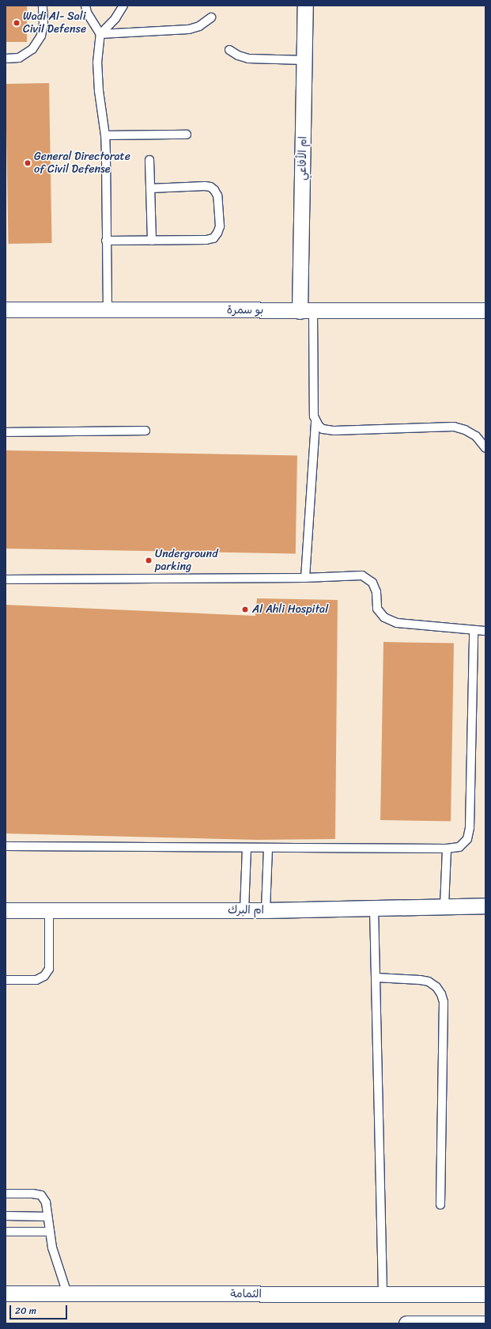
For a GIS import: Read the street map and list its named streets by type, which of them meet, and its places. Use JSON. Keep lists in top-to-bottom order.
{
  "streets": {
    "street": [
      "ام الأفاعي",
      "بو سمرة",
      "ام البرك",
      "الثمامة"
    ]
  },
  "crossings": [
    ["ام الأفاعي", "بو سمرة"]
  ],
  "places": [
    "Wadi Al- Sali Civil Defense",
    "General Directorate of Civil Defense",
    "Underground parking",
    "Al Ahli Hospital"
  ],
  "scale_bar": "20 m"
}
